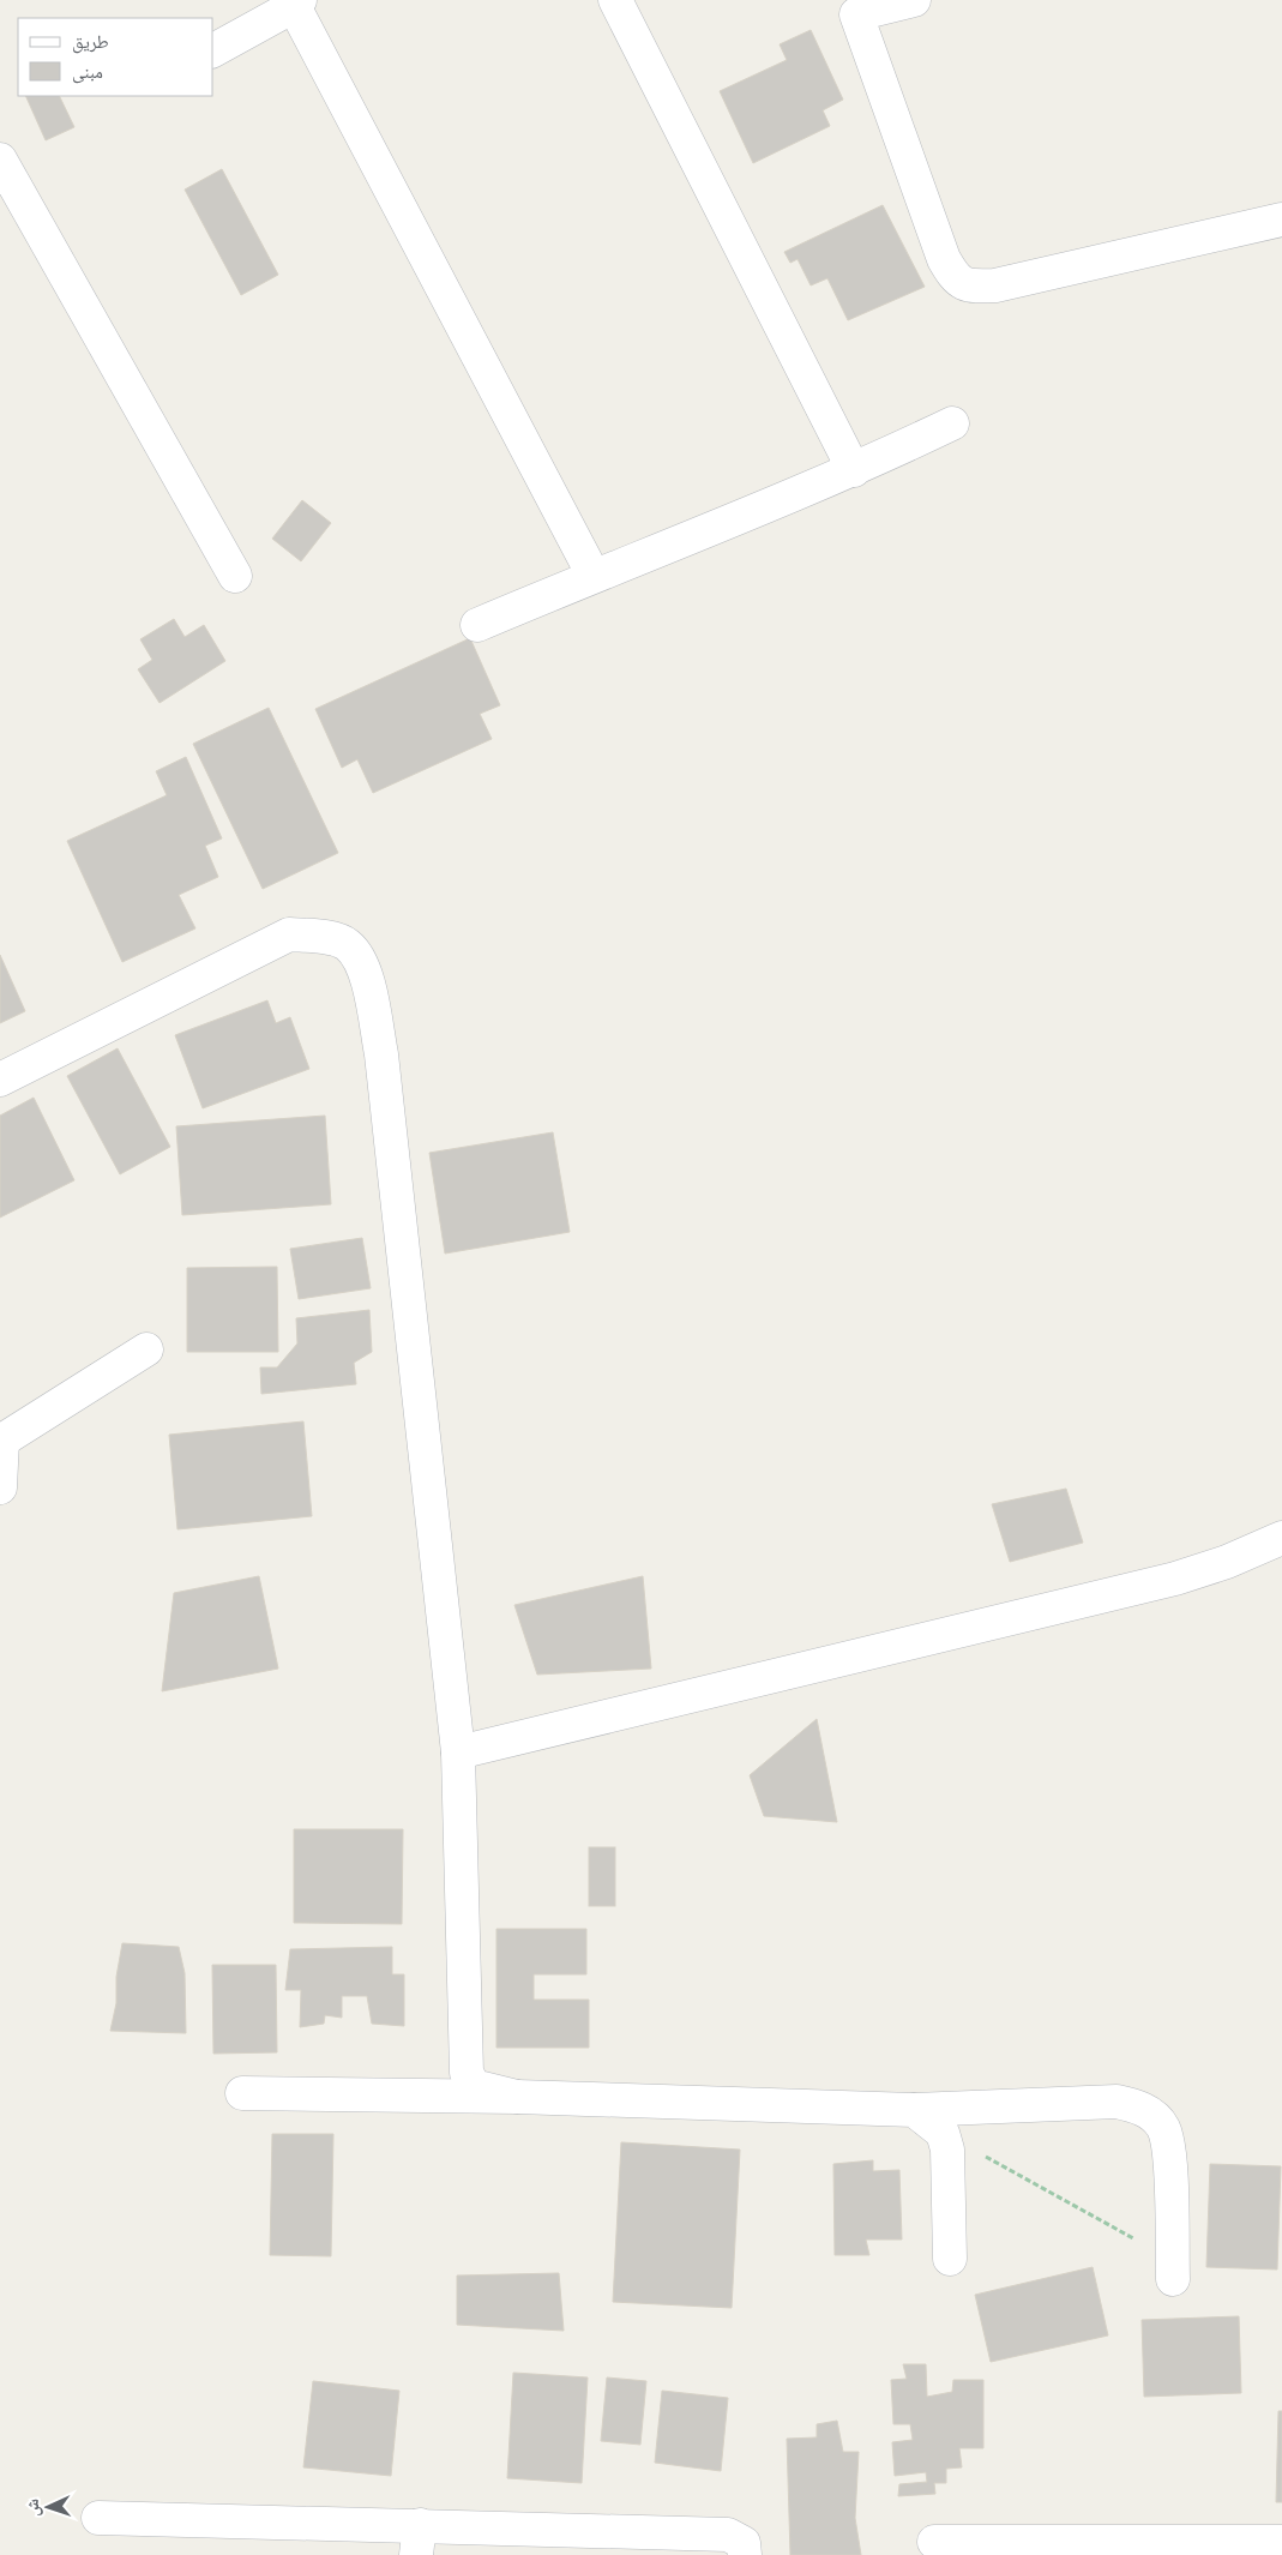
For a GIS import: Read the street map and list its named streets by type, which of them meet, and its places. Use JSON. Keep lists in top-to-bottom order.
{
  "legend": ["طريق", "مبنى"],
  "north": "left"
}
